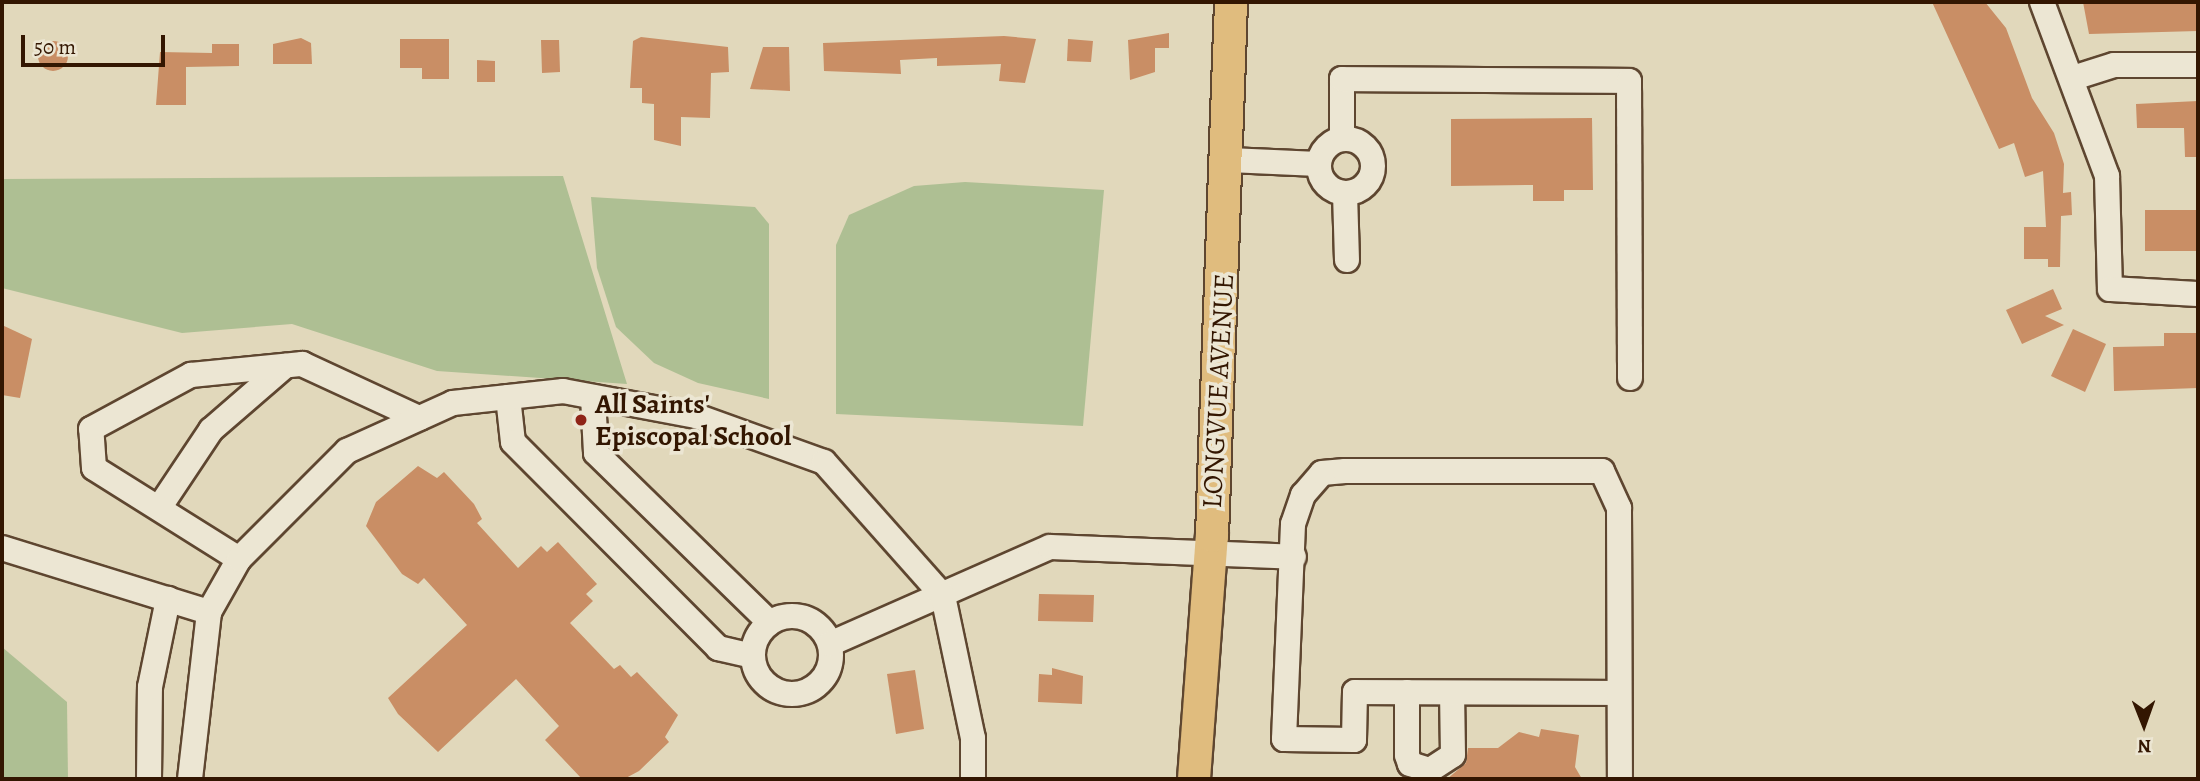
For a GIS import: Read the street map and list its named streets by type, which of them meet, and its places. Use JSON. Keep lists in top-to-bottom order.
{
  "streets": {
    "main road": ["LONGVUE AVENUE"]
  },
  "places": ["All Saints' Episcopal School"],
  "scale_bar": "50 m",
  "north": "bottom"
}
